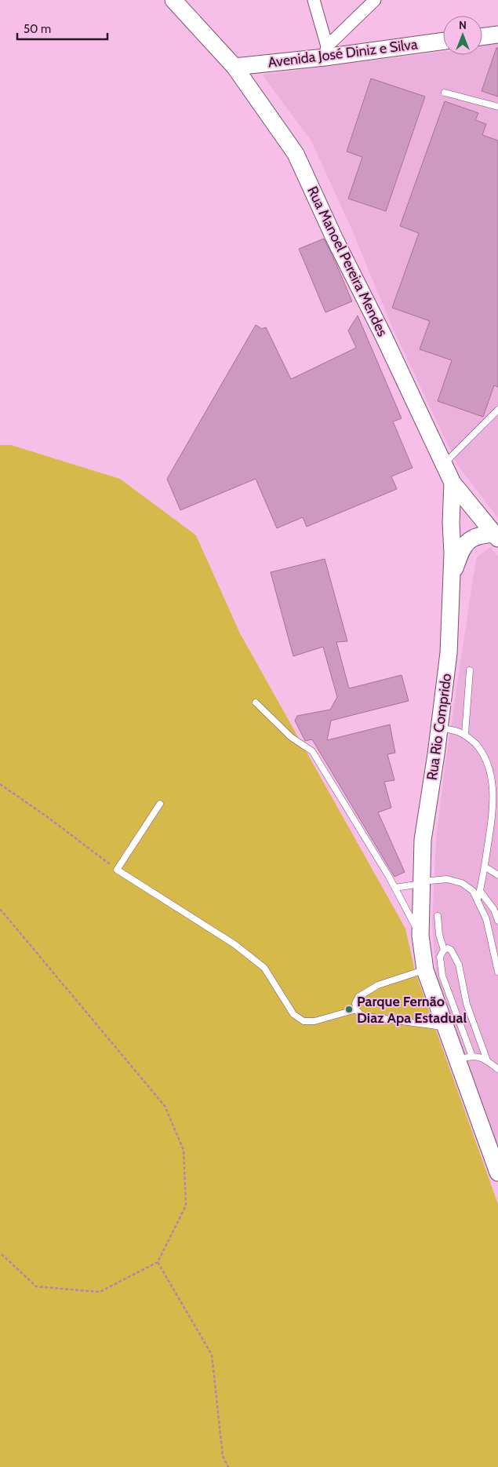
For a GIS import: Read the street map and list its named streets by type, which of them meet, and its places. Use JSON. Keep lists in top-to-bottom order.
{
  "streets": {
    "street": ["Avenida José Diniz e Silva", "Rua Manoel Pereira Mendes", "Rua Rio Comprido"]
  },
  "crossings": [
    ["Avenida José Diniz e Silva", "Rua Manoel Pereira Mendes"],
    ["Rua Manoel Pereira Mendes", "Rua Rio Comprido"]
  ],
  "places": ["Parque Fernão Diaz Apa Estadual"],
  "scale_bar": "50 m",
  "north": "top"
}
